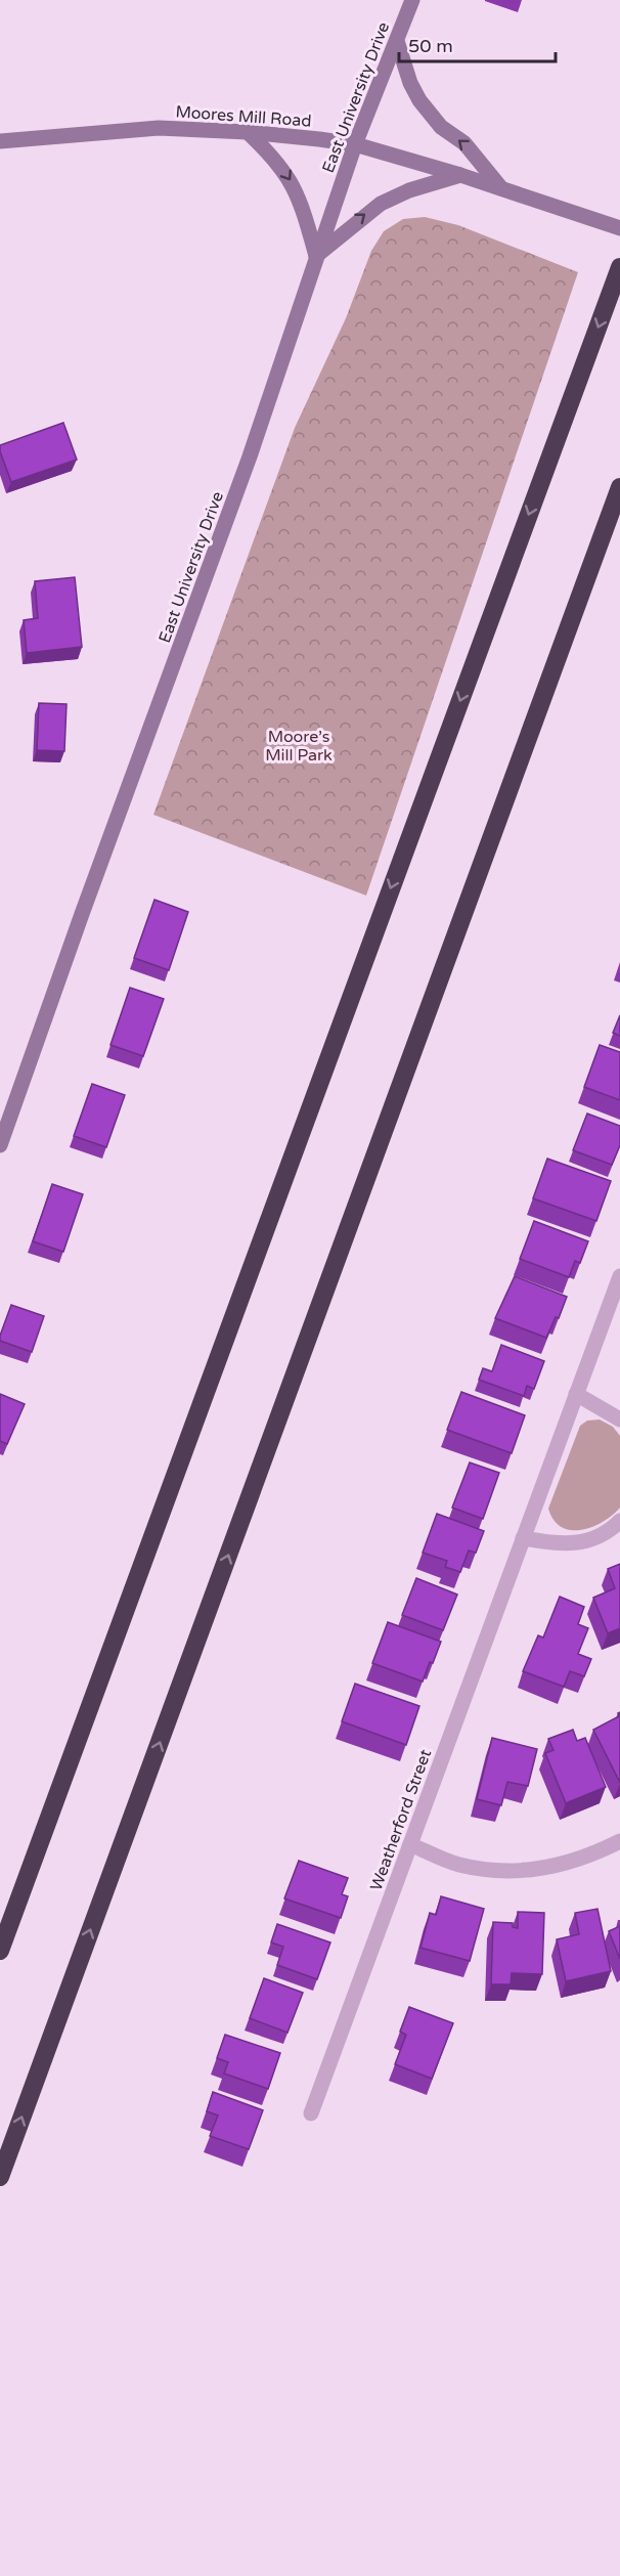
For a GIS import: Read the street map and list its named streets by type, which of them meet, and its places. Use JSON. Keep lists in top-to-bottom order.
{
  "streets": {
    "main road": ["East University Drive", "Moores Mill Road"],
    "street": ["Weatherford Street"]
  },
  "crossings": [
    ["East University Drive", "Moores Mill Road"]
  ],
  "parks": ["Moore’s Mill Park"],
  "scale_bar": "50 m"
}
